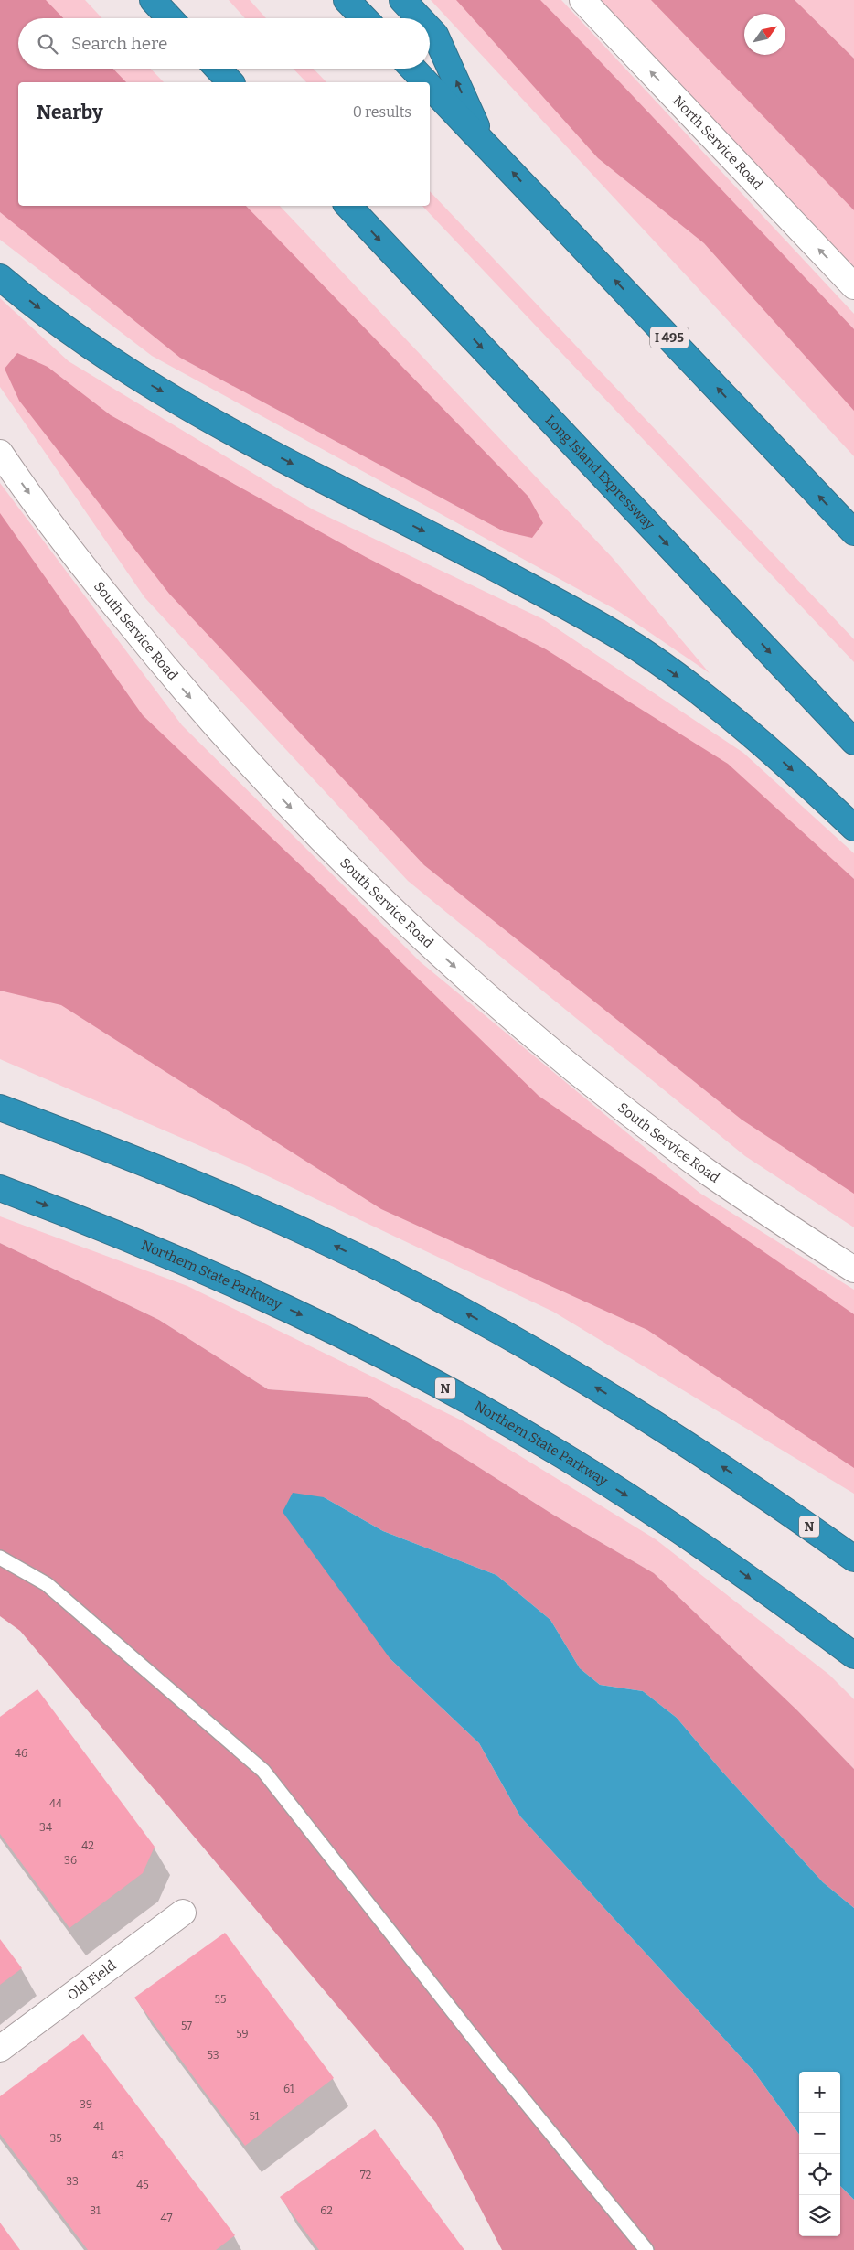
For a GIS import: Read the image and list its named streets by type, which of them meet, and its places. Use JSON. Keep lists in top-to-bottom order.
{
  "streets": {
    "highway": [
      "I 495",
      "Long Island Expressway",
      "Northern State Parkway",
      "N"
    ],
    "main road": ["North Service Road", "South Service Road", "Old Field"]
  },
  "one_way": ["North Service Road", "South Service Road"],
  "house_numbers": [
    "46",
    "44",
    "34",
    "42",
    "36",
    "55",
    "57",
    "59",
    "53",
    "61",
    "39",
    "51",
    "41",
    "35",
    "43",
    "72",
    "33",
    "45",
    "31",
    "62",
    "47"
  ],
  "north": "top right",
  "page": {
    "search": "Search here",
    "heading": ["Nearby", "0 results"],
    "map_buttons": ["+", "−"]
  }
}
